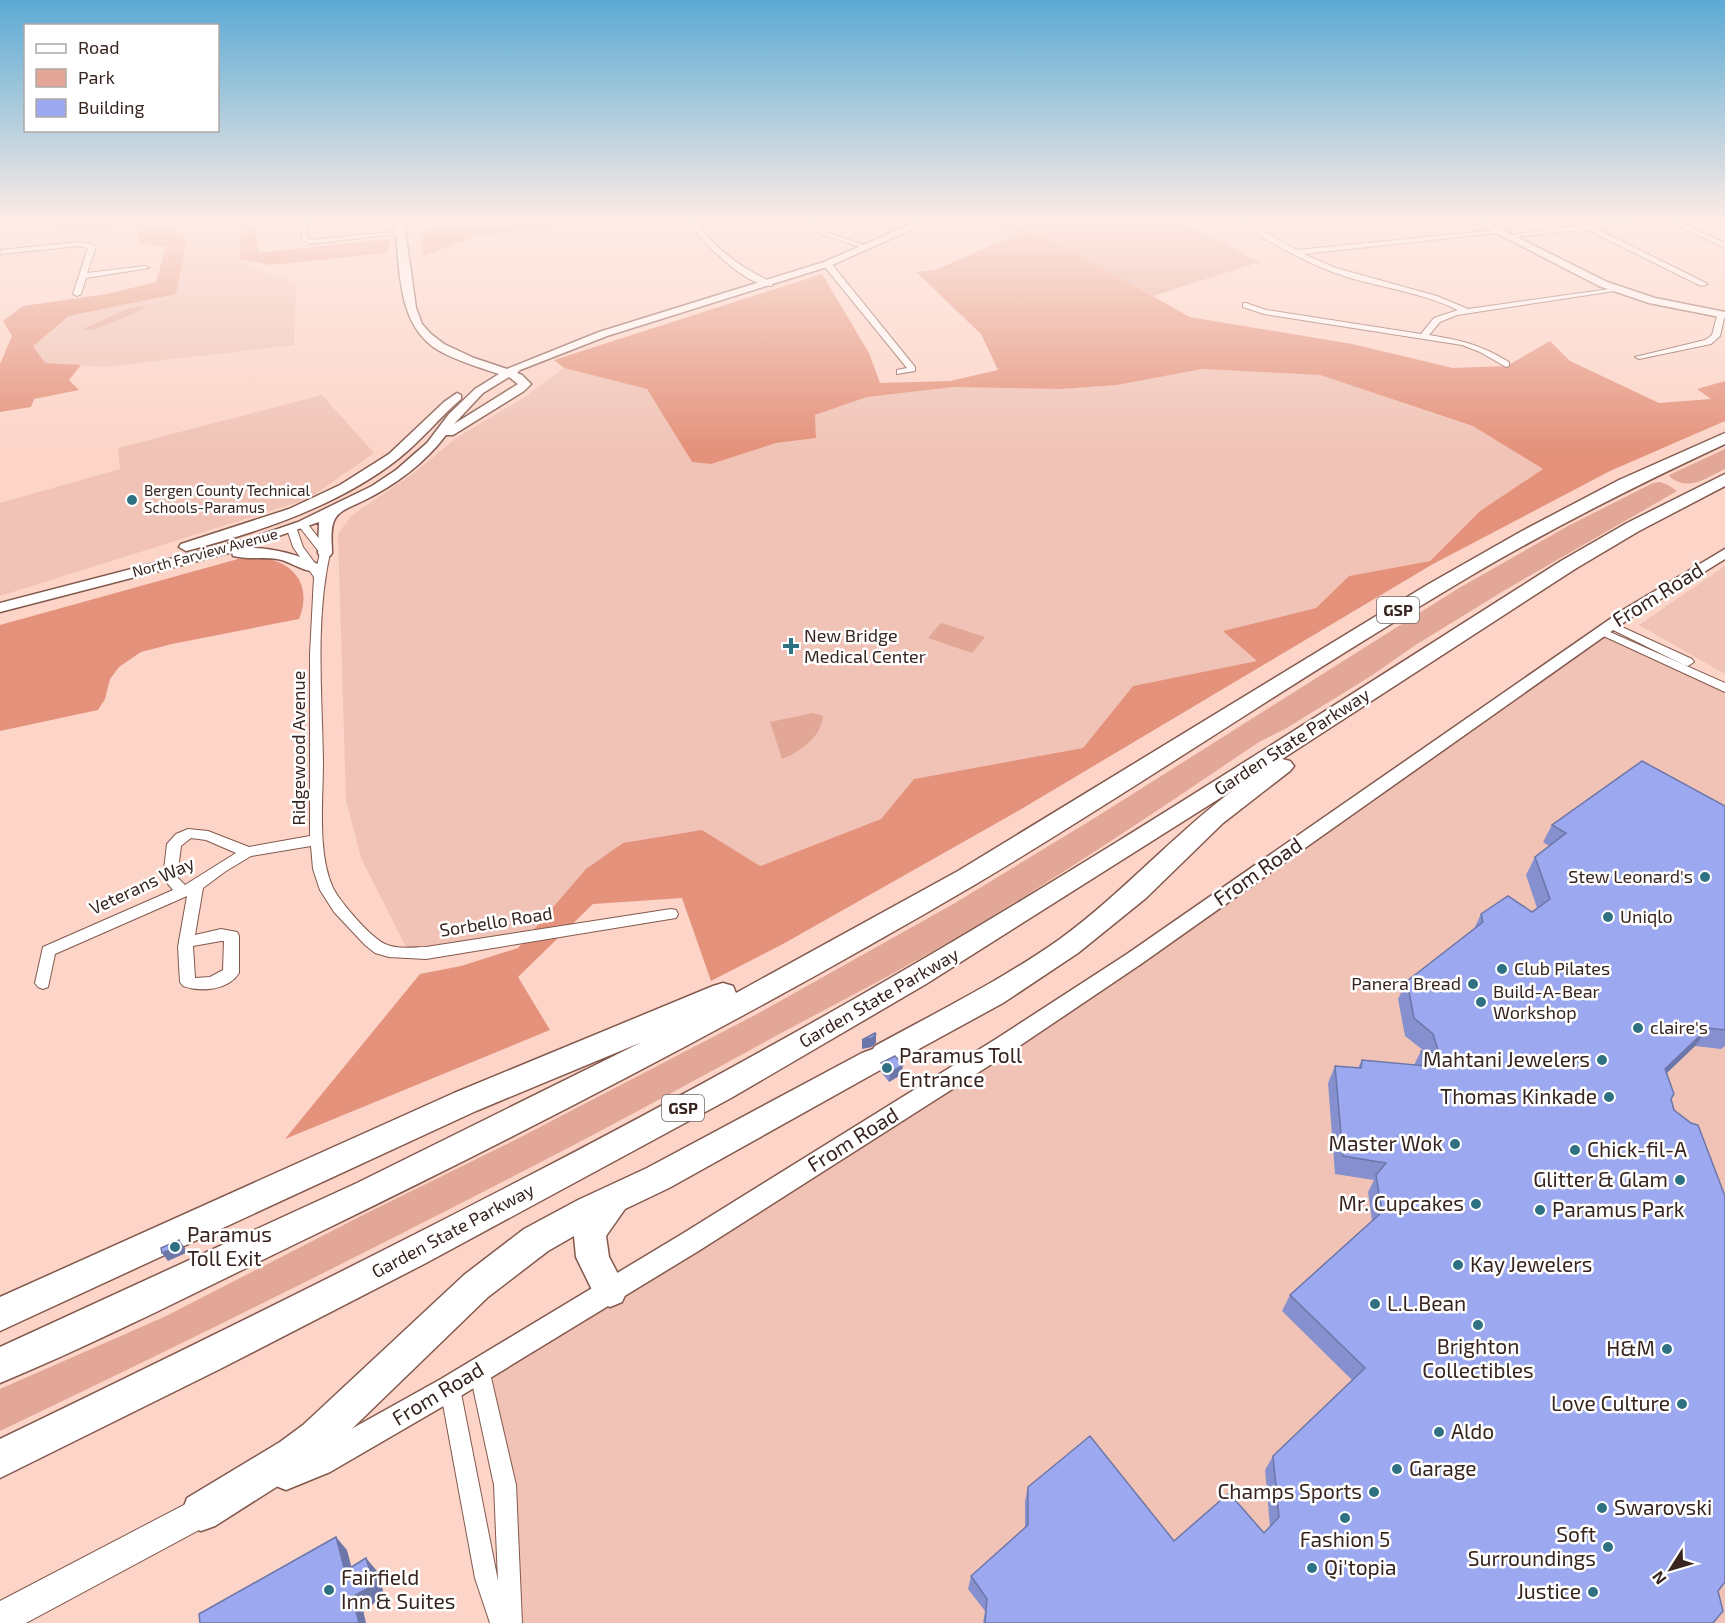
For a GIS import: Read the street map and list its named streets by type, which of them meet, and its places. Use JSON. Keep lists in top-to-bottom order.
{
  "streets": {
    "highway": ["GSP", "Garden State Parkway"],
    "main road": ["From Road"],
    "street": [
      "North Farview Avenue",
      "Ridgewood Avenue",
      "Veterans Way",
      "Sorbello Road"
    ]
  },
  "crossings": [
    ["Ridgewood Avenue", "Veterans Way"],
    ["Ridgewood Avenue", "Sorbello Road"]
  ],
  "places": {
    "other": [
      "Bergen County Technical Schools-Paramus",
      "Stew Leonard's",
      "Uniqlo",
      "Club Pilates",
      "Panera Bread",
      "Build-A-Bear Workshop",
      "claire's",
      "Mahtani Jewelers",
      "Paramus Toll Entrance",
      "Thomas Kinkade",
      "Master Wok",
      "Chick-fil-A",
      "Glitter & Glam",
      "Mr. Cupcakes",
      "Paramus Park",
      "Paramus Toll Exit",
      "Kay Jewelers",
      "L.L.Bean",
      "Brighton Collectibles",
      "H&M",
      "Love Culture",
      "Aldo",
      "Garage",
      "Champs Sports",
      "Swarovski",
      "Fashion 5",
      "Soft Surroundings",
      "Qi'topia",
      "Fairfield Inn & Suites",
      "Justice"
    ],
    "health": ["New Bridge Medical Center"]
  },
  "legend": ["Road", "Park", "Building"],
  "north": "bottom left"
}
